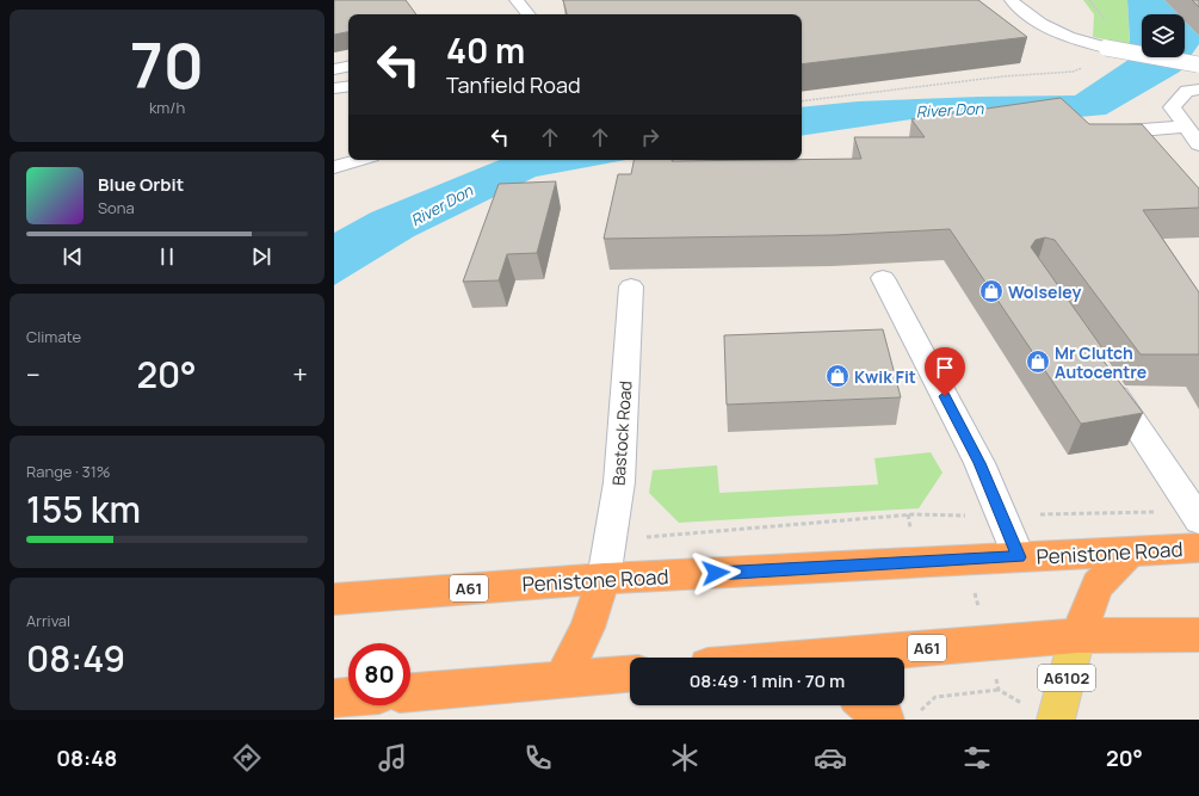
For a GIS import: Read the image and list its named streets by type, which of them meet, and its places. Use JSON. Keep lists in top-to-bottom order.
{
  "streets": {
    "highway": ["Penistone Road", "A61"],
    "main road": ["A6102"],
    "street": ["Bastock Road"]
  },
  "crossings": [
    ["Bastock Road", "Penistone Road"],
    ["A61", "A6102"]
  ],
  "water": ["River Don"],
  "places": {
    "shop": ["Wolseley", "Mr Clutch Autocentre", "Kwik Fit"]
  },
  "page": {
    "tile": [
      ["70", "km/h"],
      "Climate",
      ["Range · 31%", "155 km"],
      ["Arrival", "08:49"]
    ],
    "turn": ["40 m", "Tanfield Road"],
    "song": ["Blue Orbit", "Sona"],
    "heat": ["−", "20°", "+"],
    "limit": "80",
    "trip": "08:49 · 1 min · 70 m",
    "tabs": ["08:48", "20°"]
  }
}
